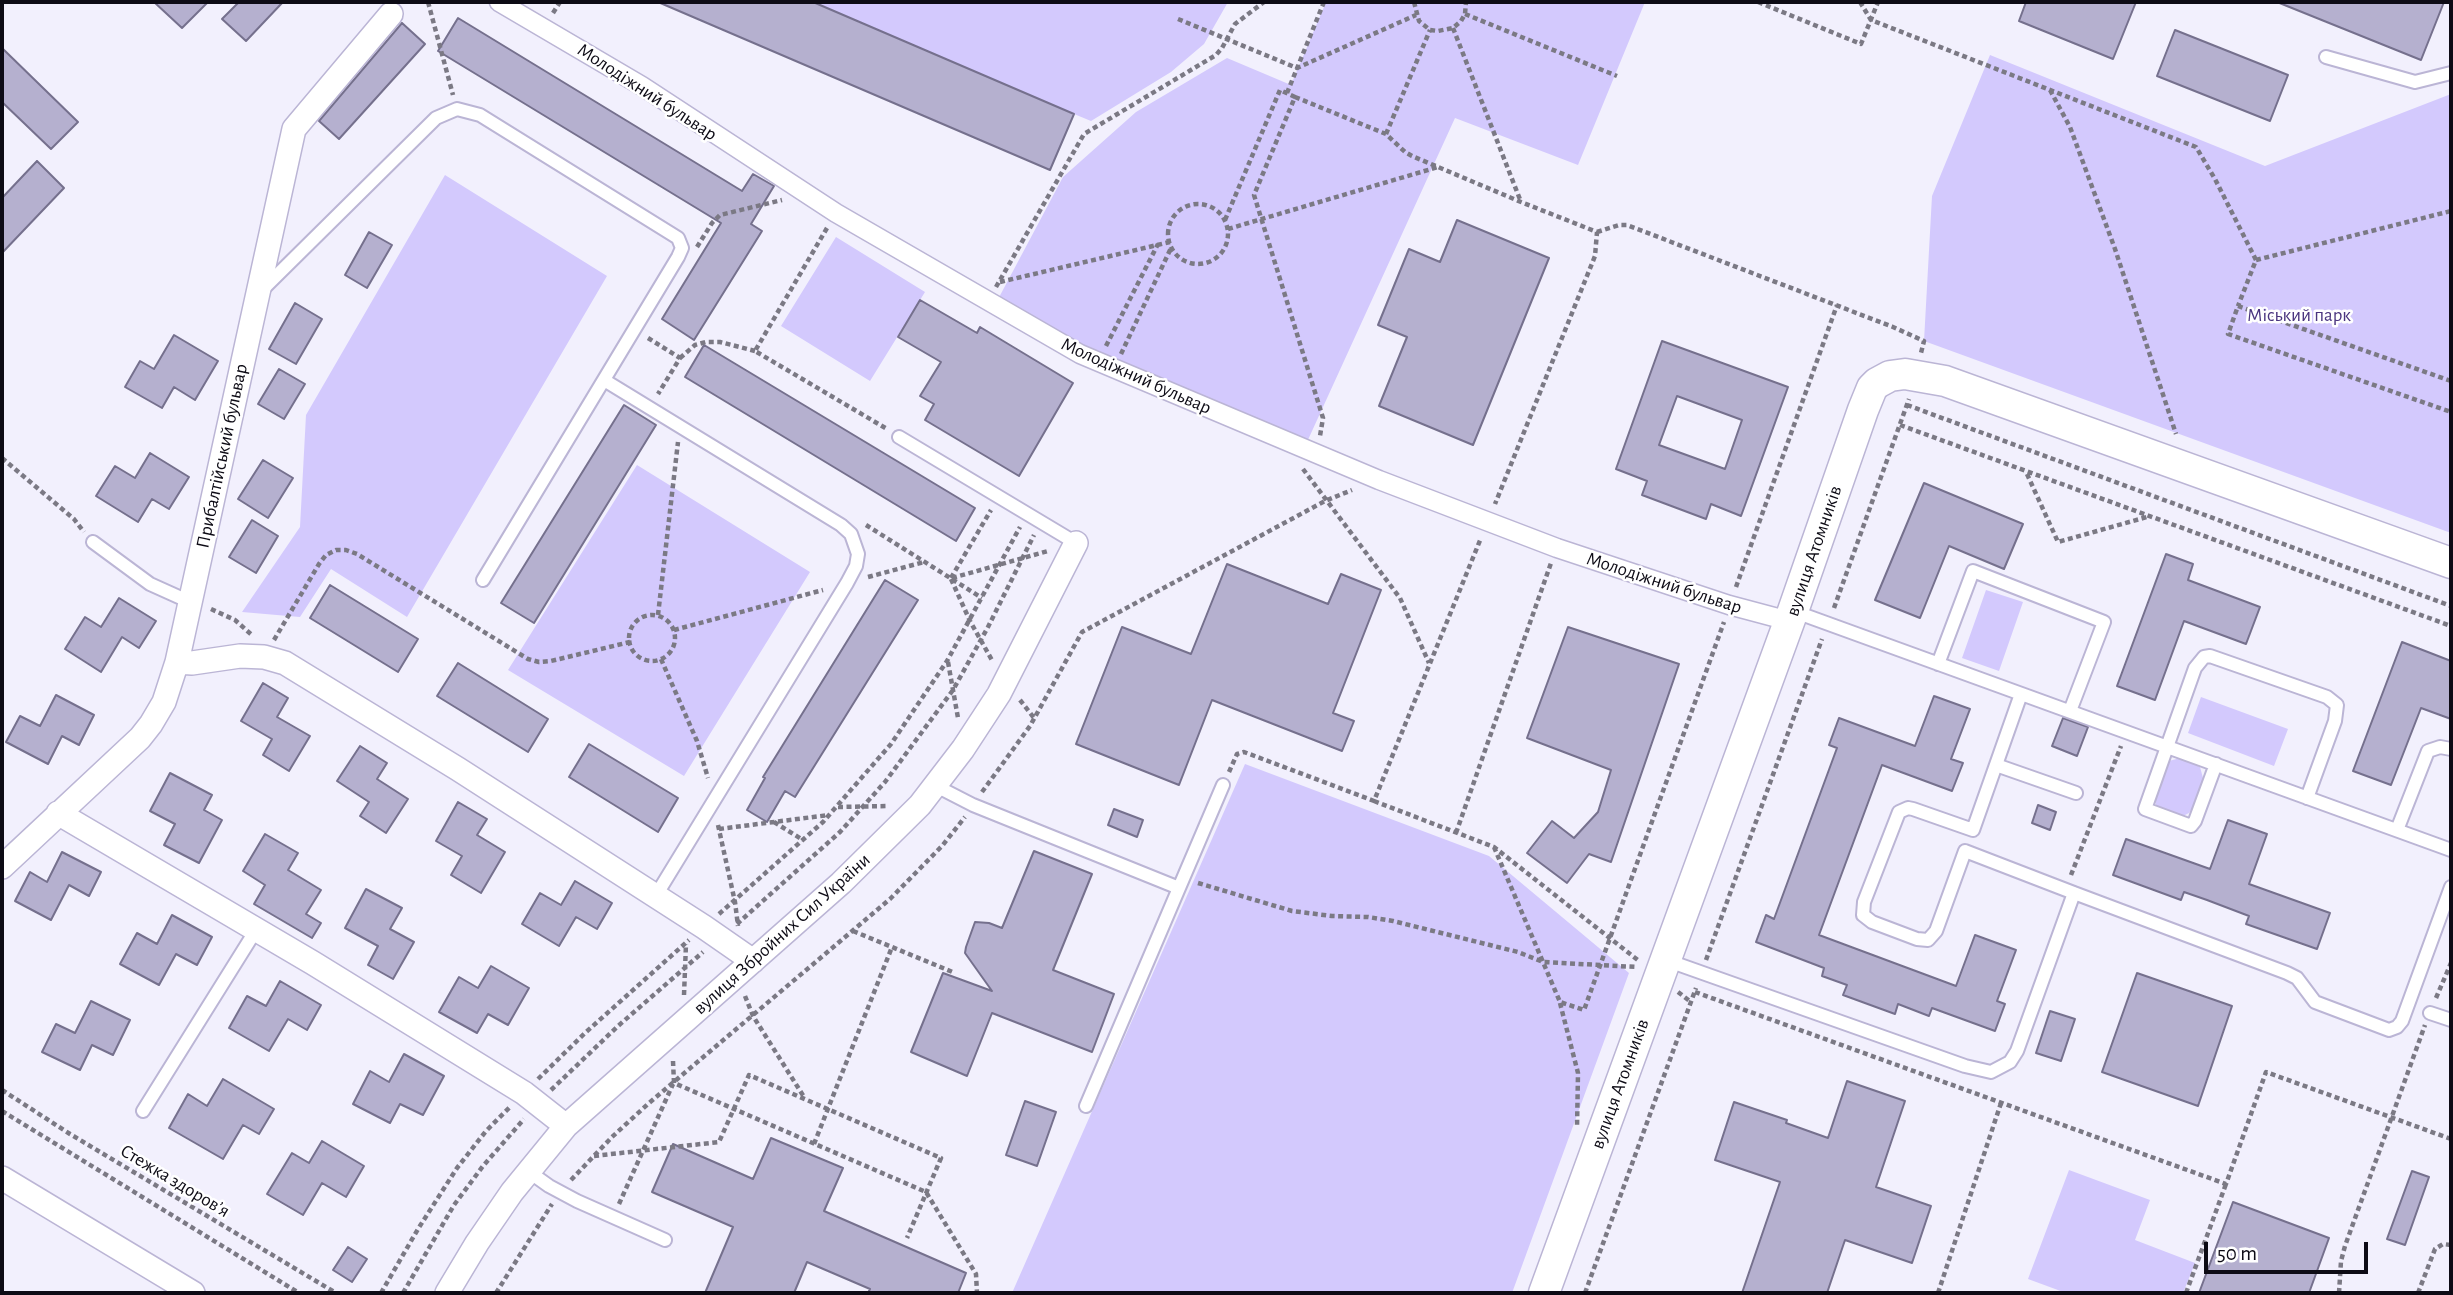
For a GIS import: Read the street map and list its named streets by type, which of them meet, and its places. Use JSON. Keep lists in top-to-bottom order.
{
  "streets": {
    "street": [
      "Молодіжний бульвар",
      "Прибалтійський бульвар",
      "вулиця Атомників",
      "вулиця Збройних Сил України"
    ],
    "path": ["Стежка здоров’я"]
  },
  "crossings": [
    ["Молодіжний бульвар", "вулиця Атомників"]
  ],
  "parks": ["Міський парк"],
  "scale_bar": "50 m"
}
